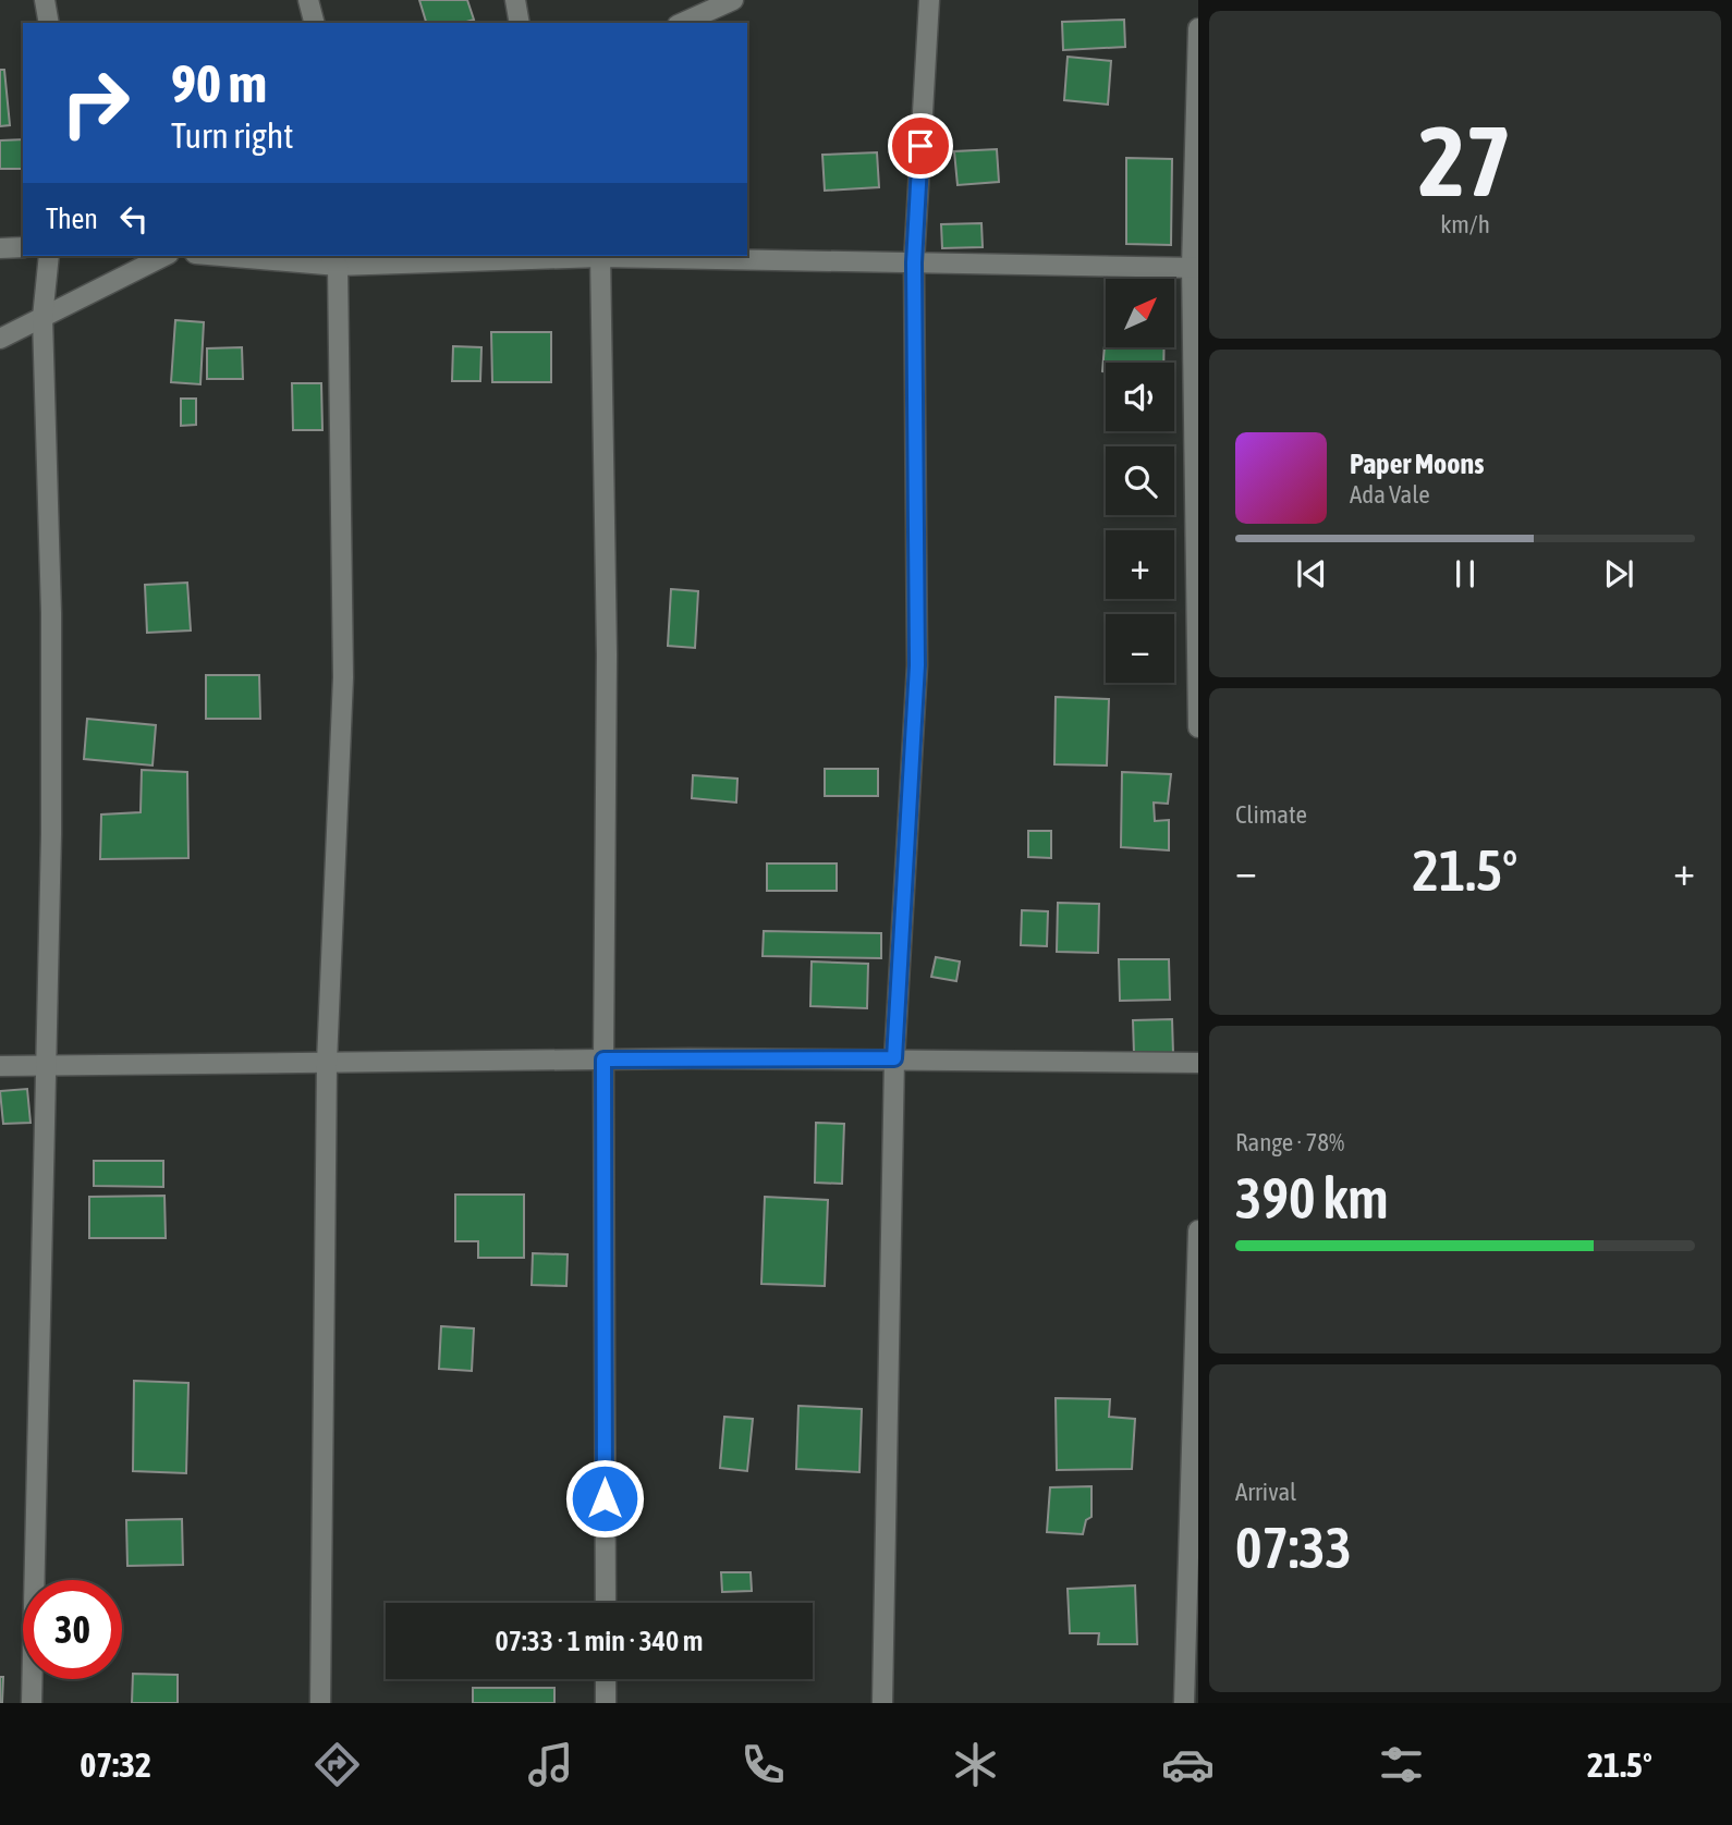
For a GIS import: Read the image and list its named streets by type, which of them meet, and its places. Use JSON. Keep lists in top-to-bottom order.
{
  "north": "top right",
  "page": {
    "tile": [
      ["27", "km/h"],
      "Climate",
      ["Range · 78%", "390 km"],
      ["Arrival", "07:33"]
    ],
    "turn": ["90 m", "Turn right"],
    "then": "Then",
    "map_buttons": ["+", "−"],
    "song": ["Paper Moons", "Ada Vale"],
    "heat": ["−", "21.5°", "+"],
    "limit": "30",
    "trip": "07:33 · 1 min · 340 m",
    "tabs": ["07:32", "21.5°"]
  }
}
